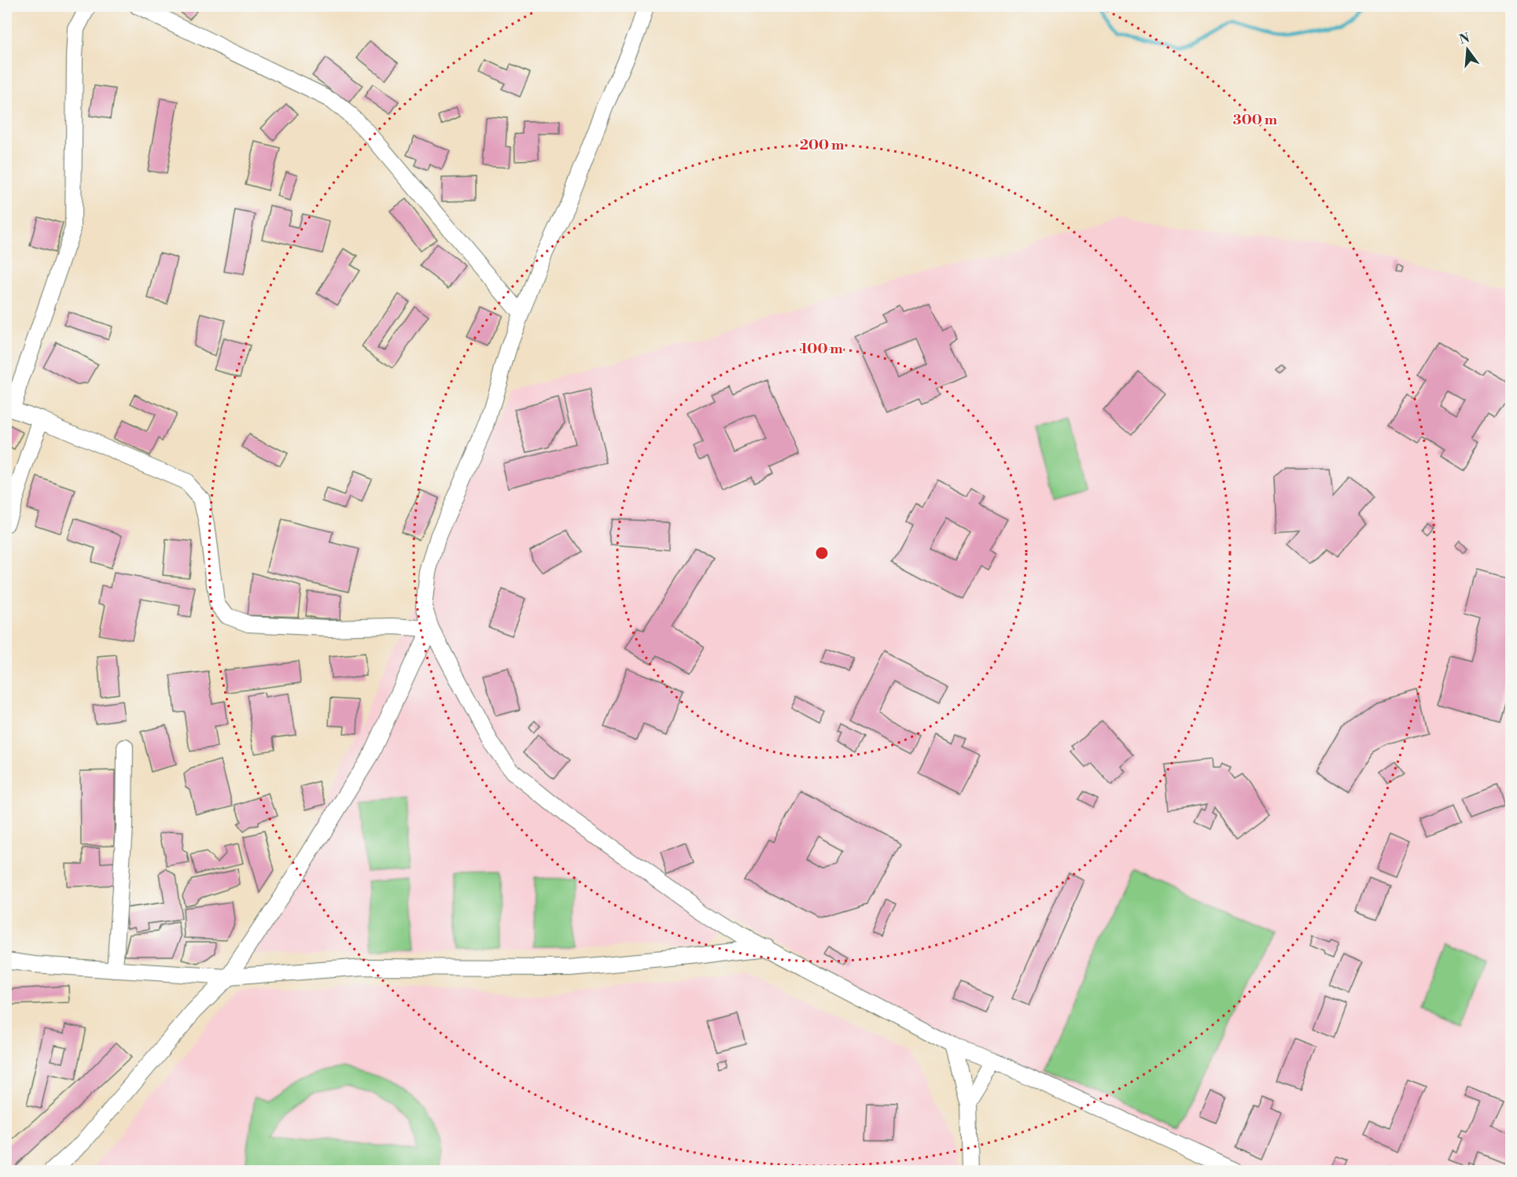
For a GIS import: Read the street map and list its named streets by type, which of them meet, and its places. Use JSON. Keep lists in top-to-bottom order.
{
  "north": "top",
  "rings": ["300 m", "200 m", "100 m"]
}
